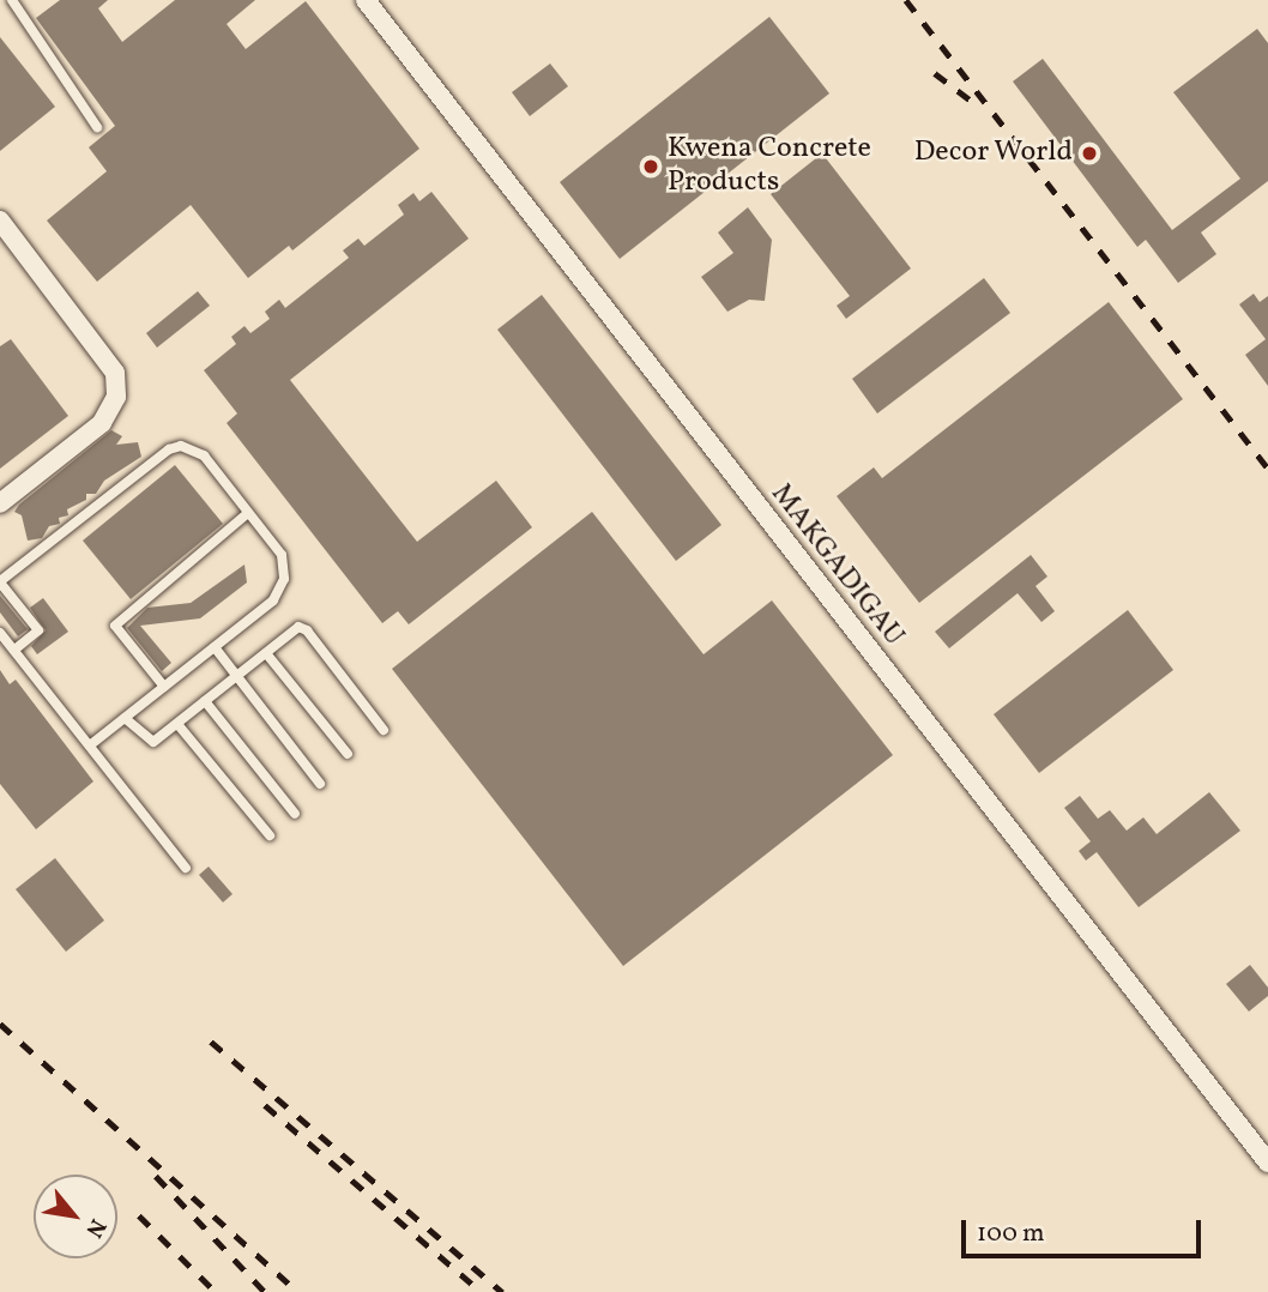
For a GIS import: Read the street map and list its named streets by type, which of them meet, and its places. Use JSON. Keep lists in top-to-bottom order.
{
  "streets": {
    "street": ["MAKGADIGAU"]
  },
  "places": ["Decor World", "Kwena Concrete Products"],
  "scale_bar": "100 m",
  "north": "bottom right"
}
